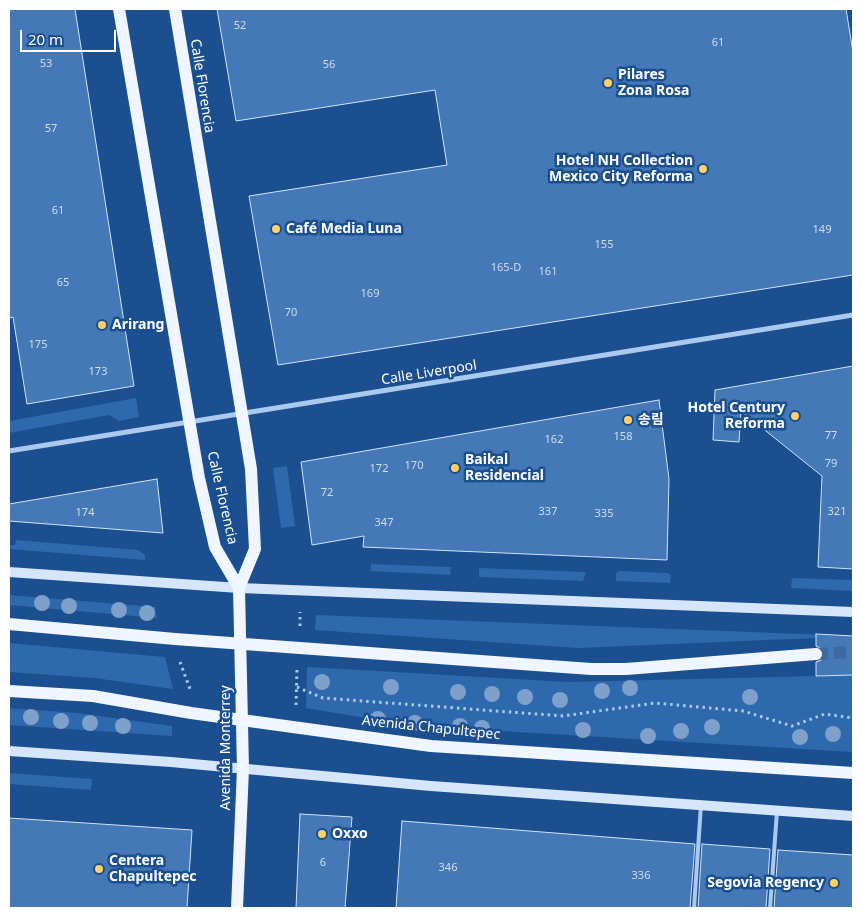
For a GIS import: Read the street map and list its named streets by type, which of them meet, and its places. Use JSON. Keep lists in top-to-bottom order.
{
  "streets": {
    "main road": ["Calle Florencia", "Avenida Chapultepec", "Avenida Monterrey"],
    "street": ["Calle Liverpool"]
  },
  "crossings": [
    ["Calle Florencia", "Calle Liverpool"],
    ["Calle Florencia", "Avenida Monterrey"],
    ["Avenida Chapultepec", "Avenida Monterrey"]
  ],
  "places": [
    "Pilares Zona Rosa",
    "Hotel NH Collection Mexico City Reforma",
    "Café Media Luna",
    "Arirang",
    "Hotel Century Reforma",
    "송림",
    "Baikal Residencial",
    "Oxxo",
    "Centera Chapultepec",
    "Segovia Regency"
  ],
  "house_numbers": [
    "52",
    "61",
    "53",
    "56",
    "57",
    "61",
    "149",
    "155",
    "165-D",
    "161",
    "65",
    "169",
    "70",
    "175",
    "173",
    "77",
    "158",
    "162",
    "79",
    "170",
    "172",
    "72",
    "337",
    "321",
    "174",
    "335",
    "347",
    "6",
    "346",
    "336"
  ],
  "scale_bar": "20 m"
}
